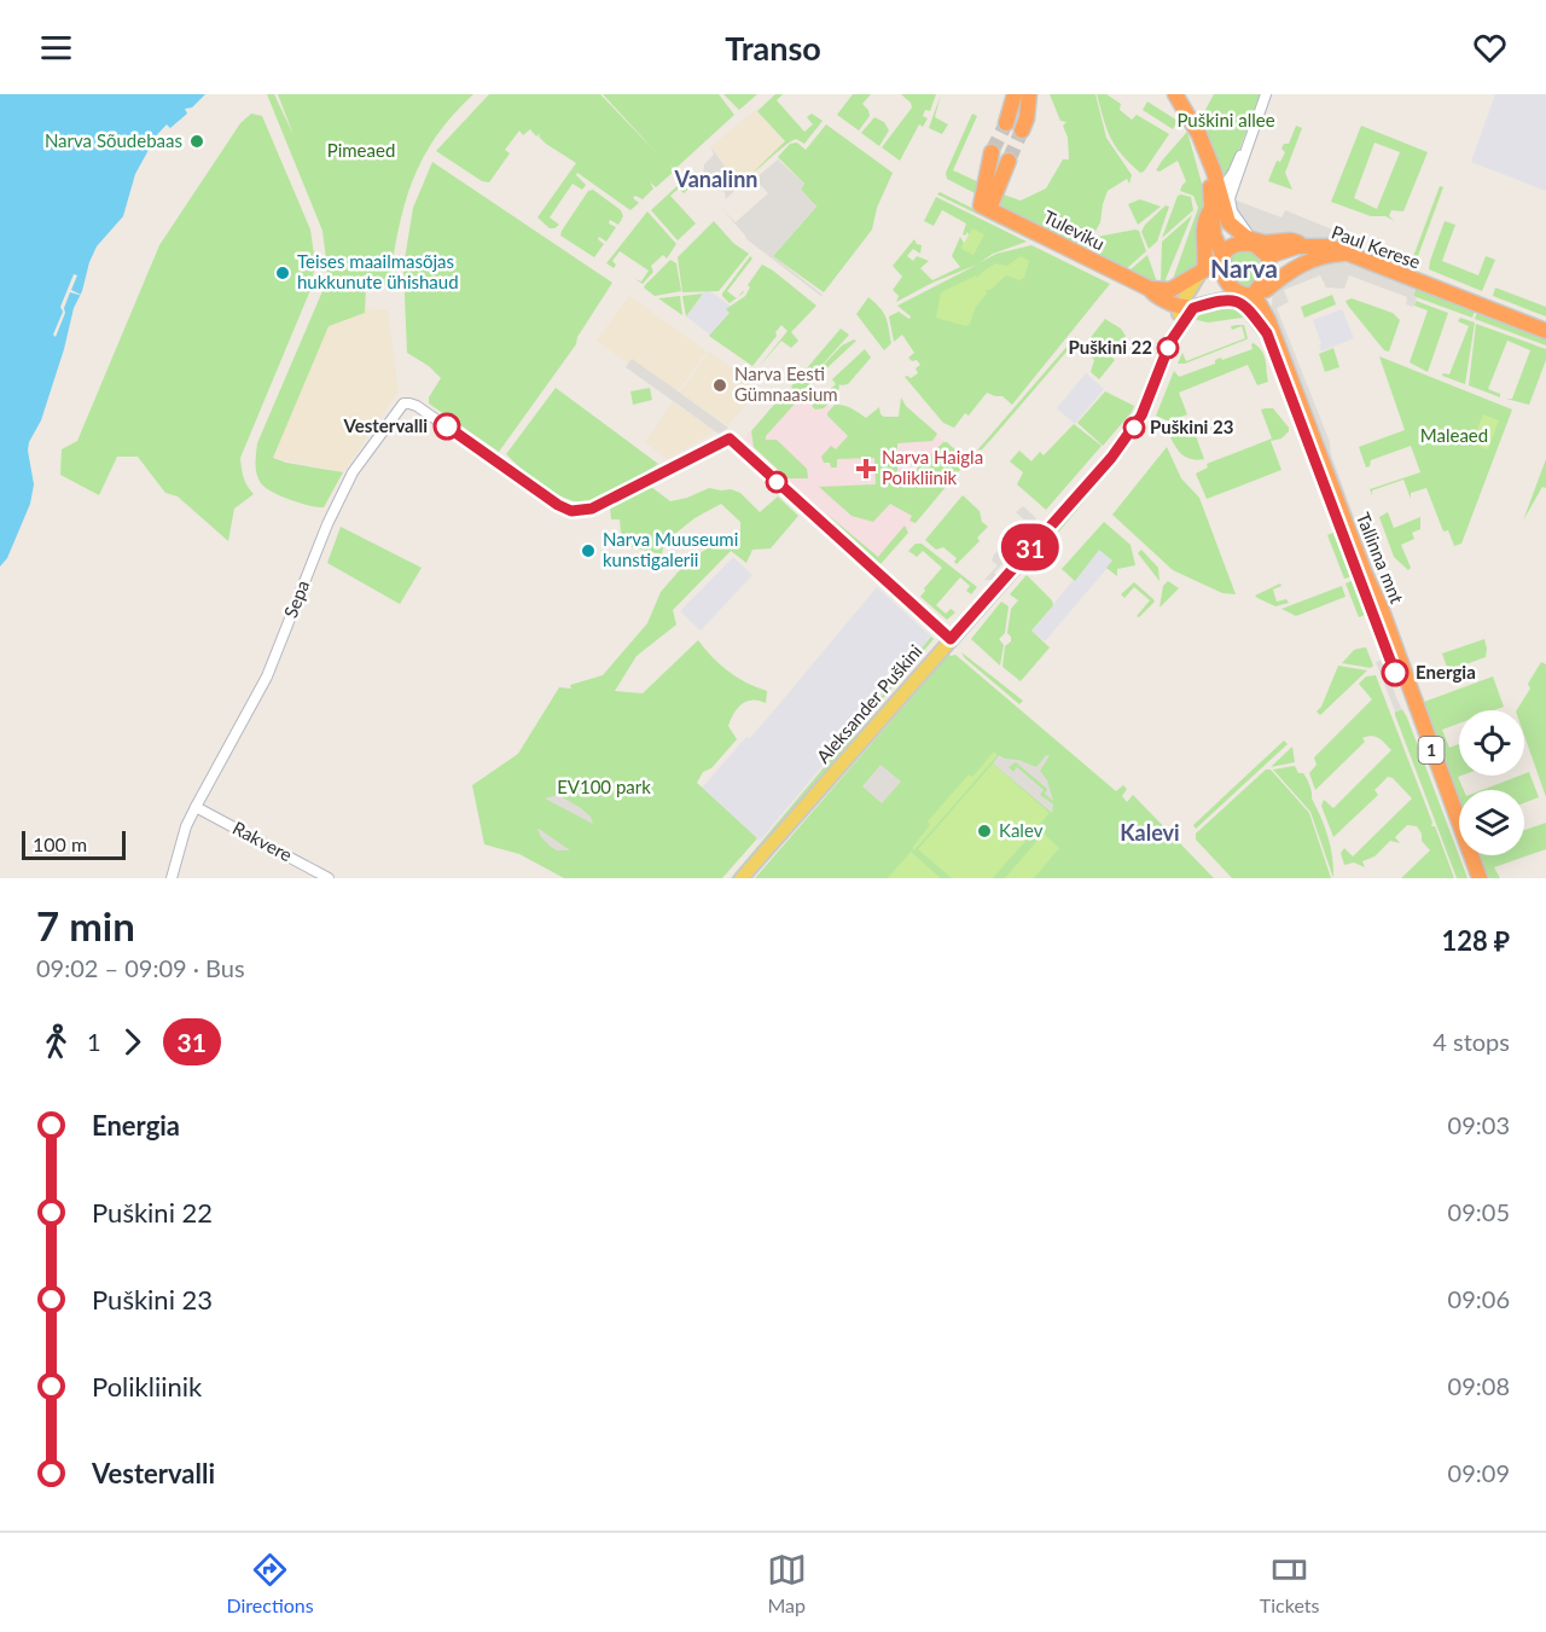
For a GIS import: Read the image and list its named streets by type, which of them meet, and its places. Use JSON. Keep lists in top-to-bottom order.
{
  "streets": {
    "highway": [
      "Tuleviku",
      "Paul Kerese",
      "Tallinna mnt",
      "1"
    ],
    "main road": ["Aleksander Puškini"],
    "street": ["Sepa", "Rakvere"]
  },
  "crossings": [
    ["Tuleviku", "Aleksander Puškini"],
    ["Paul Kerese", "Tallinna mnt"],
    ["Paul Kerese", "1"],
    ["Tallinna mnt", "1"],
    ["Sepa", "Aleksander Puškini"],
    ["Sepa", "Rakvere"]
  ],
  "districts": ["Vanalinn", "Narva", "Kalevi"],
  "parks": [
    "Puškini allee",
    "Pimeaed",
    "Maleaed",
    "EV100 park"
  ],
  "places": {
    "other": [
      "Narva Sõudebaas",
      "Teises maailmasõjas hukkunute ühishaud",
      "Puškini 22",
      "Narva Eesti Gümnaasium",
      "Vestervalli",
      "Puškini 23",
      "Narva Muuseumi kunstigalerii",
      "Energia",
      "Kalev"
    ],
    "health": ["Narva Haigla Polikliinik"]
  },
  "lines": ["bus line 31"],
  "scale_bar": "100 m",
  "page": {
    "header": "Transo",
    "on_map": "31",
    "scale": "100 m",
    "heading": ["7 min", "09:02 – 09:09 · Bus", "128 ₽"],
    "legs": ["1", "31", "4 stops"],
    "list": [
      {
        "name": "Energia",
        "value": "09:03"
      },
      {
        "name": "Puškini 22",
        "value": "09:05"
      },
      {
        "name": "Puškini 23",
        "value": "09:06"
      },
      {
        "name": "Polikliinik",
        "value": "09:08"
      },
      {
        "name": "Vestervalli",
        "value": "09:09"
      }
    ],
    "tabs": ["Directions", "Map", "Tickets"]
  }
}
